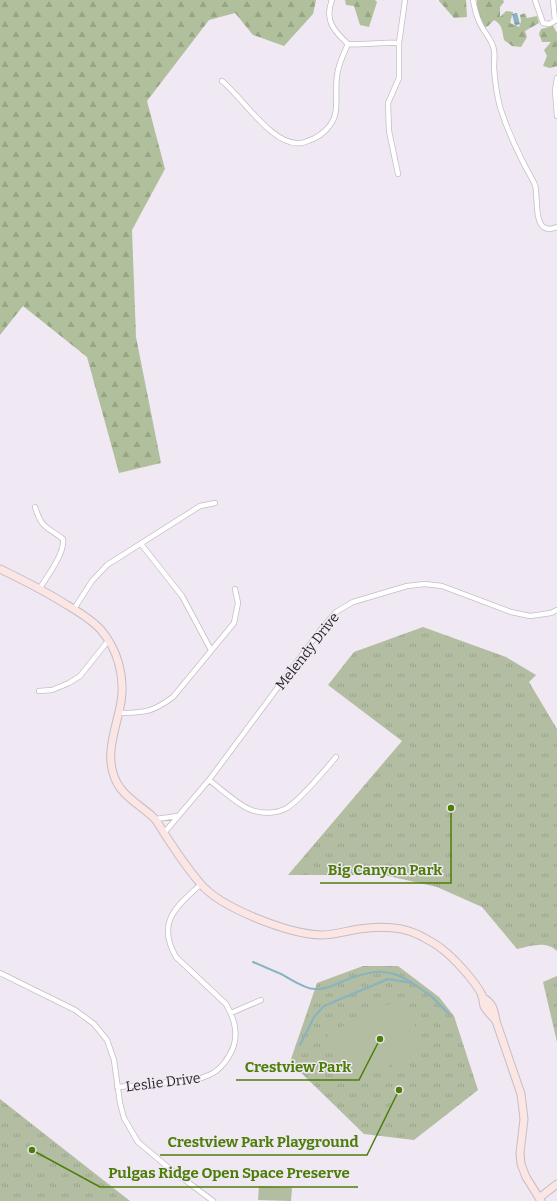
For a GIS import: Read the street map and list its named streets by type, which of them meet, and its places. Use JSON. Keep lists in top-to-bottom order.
{
  "streets": {
    "street": ["Melendy Drive", "Leslie Drive"]
  },
  "places": [
    "Big Canyon Park",
    "Crestview Park",
    "Crestview Park Playground",
    "Pulgas Ridge Open Space Preserve"
  ]
}
